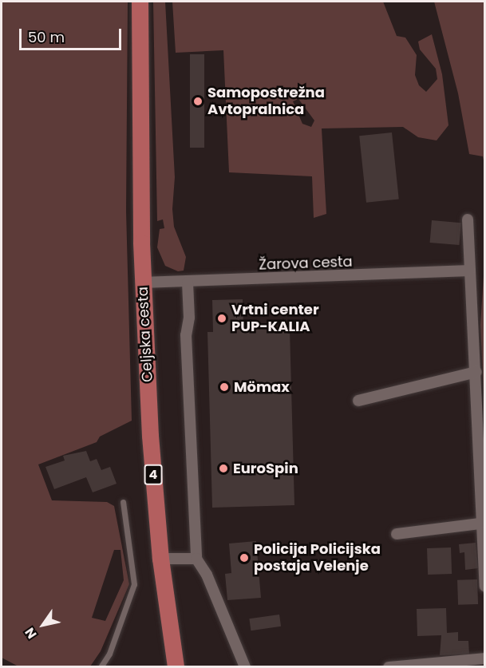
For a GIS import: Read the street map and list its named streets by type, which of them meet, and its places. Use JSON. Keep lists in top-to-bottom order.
{
  "streets": {
    "main road": ["Celjska cesta", "4"],
    "street": ["Žarova cesta"]
  },
  "crossings": [
    ["Žarova cesta", "Celjska cesta"]
  ],
  "places": [
    "Samopostrežna Avtopralnica",
    "Vrtni center PUP-KALIA",
    "Mömax",
    "EuroSpin",
    "Policija Policijska postaja Velenje"
  ],
  "scale_bar": "50 m",
  "north": "bottom left"
}
